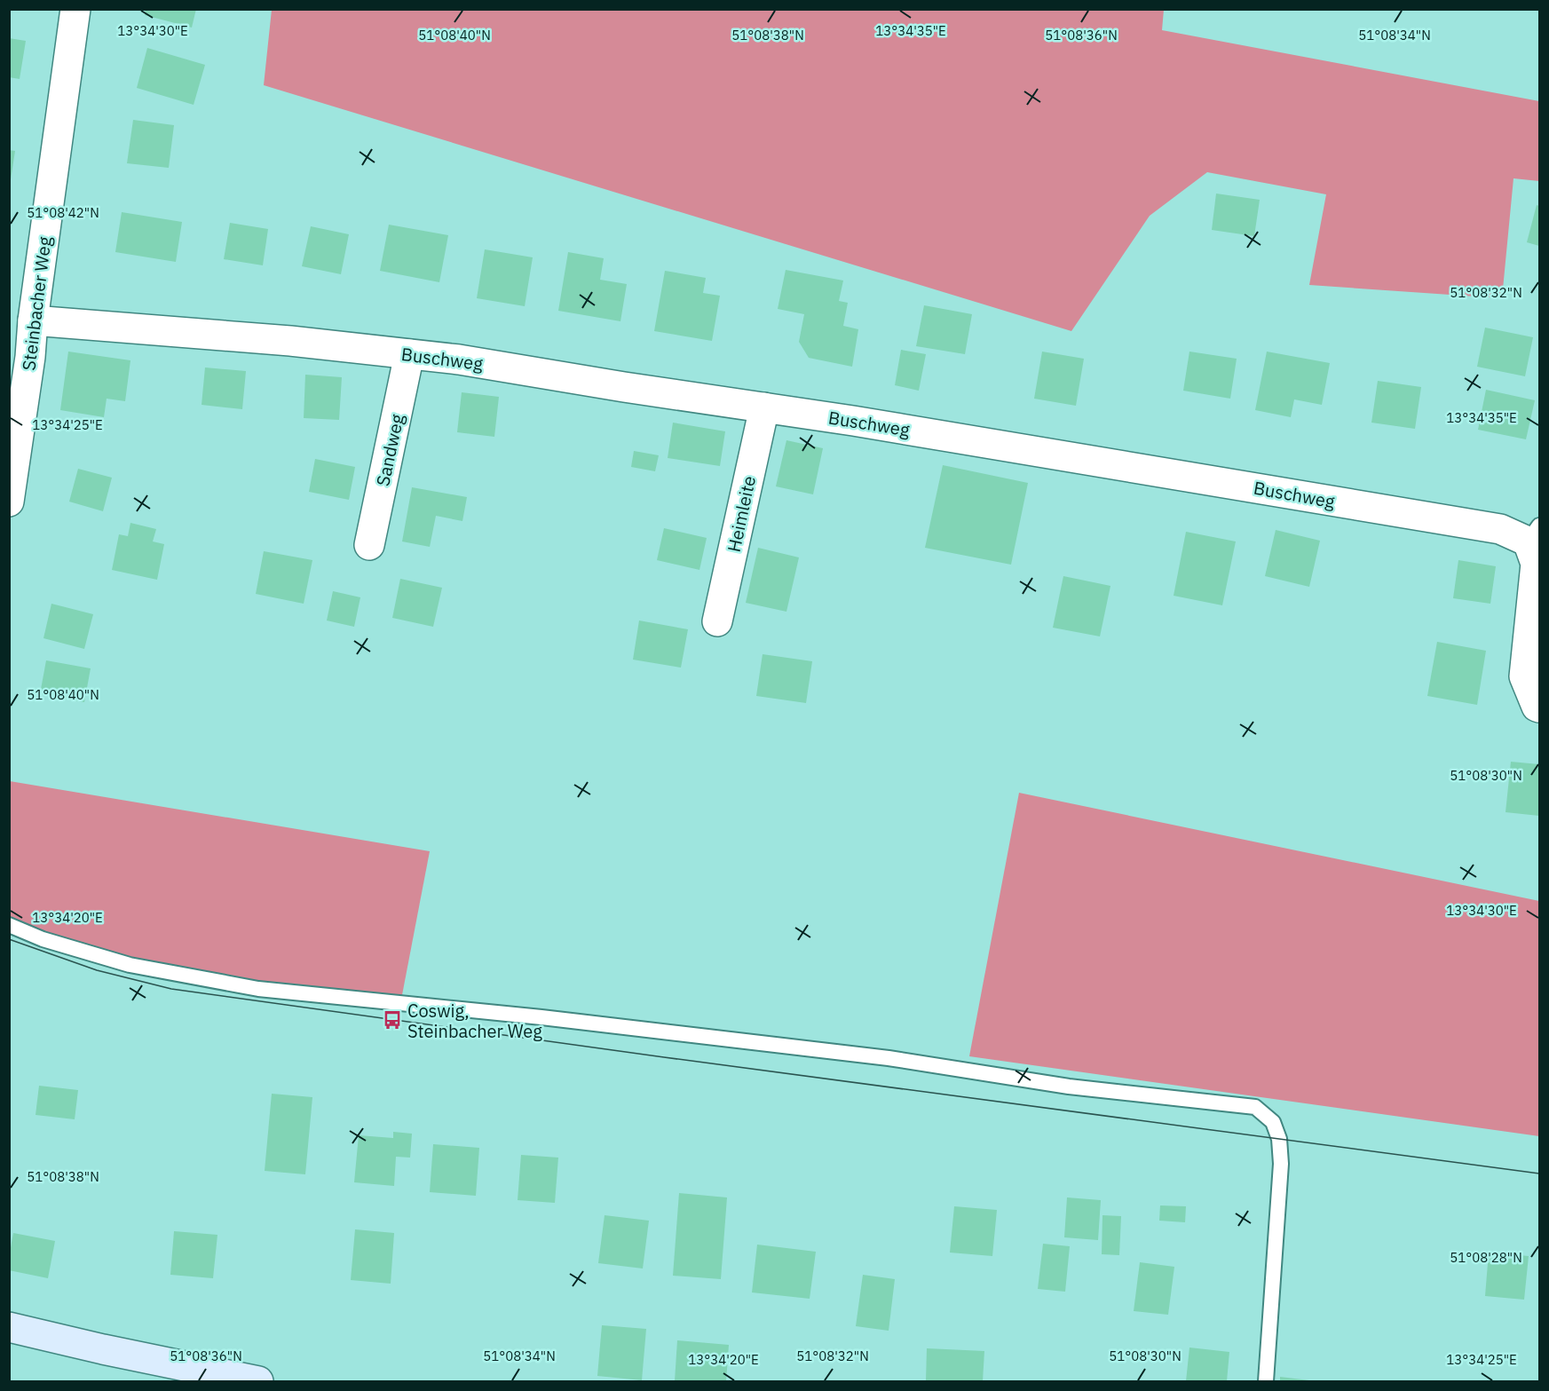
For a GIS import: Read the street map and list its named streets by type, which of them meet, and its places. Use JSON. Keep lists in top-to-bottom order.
{
  "streets": {
    "street": [
      "Steinbacher Weg",
      "Buschweg",
      "Sandweg",
      "Heimleite"
    ]
  },
  "crossings": [
    ["Steinbacher Weg", "Buschweg"],
    ["Buschweg", "Sandweg"],
    ["Buschweg", "Heimleite"]
  ],
  "places": {
    "bus stop": ["Coswig, Steinbacher Weg"]
  },
  "coordinates": [
    "13°34'30\"E",
    "13°34'35\"E",
    "51°08'40\"N",
    "51°08'38\"N",
    "51°08'36\"N",
    "51°08'34\"N",
    "51°08'42\"N",
    "51°08'32\"N",
    "13°34'25\"E",
    "51°08'30\"N",
    "13°34'20\"E",
    "51°08'28\"N"
  ]
}
